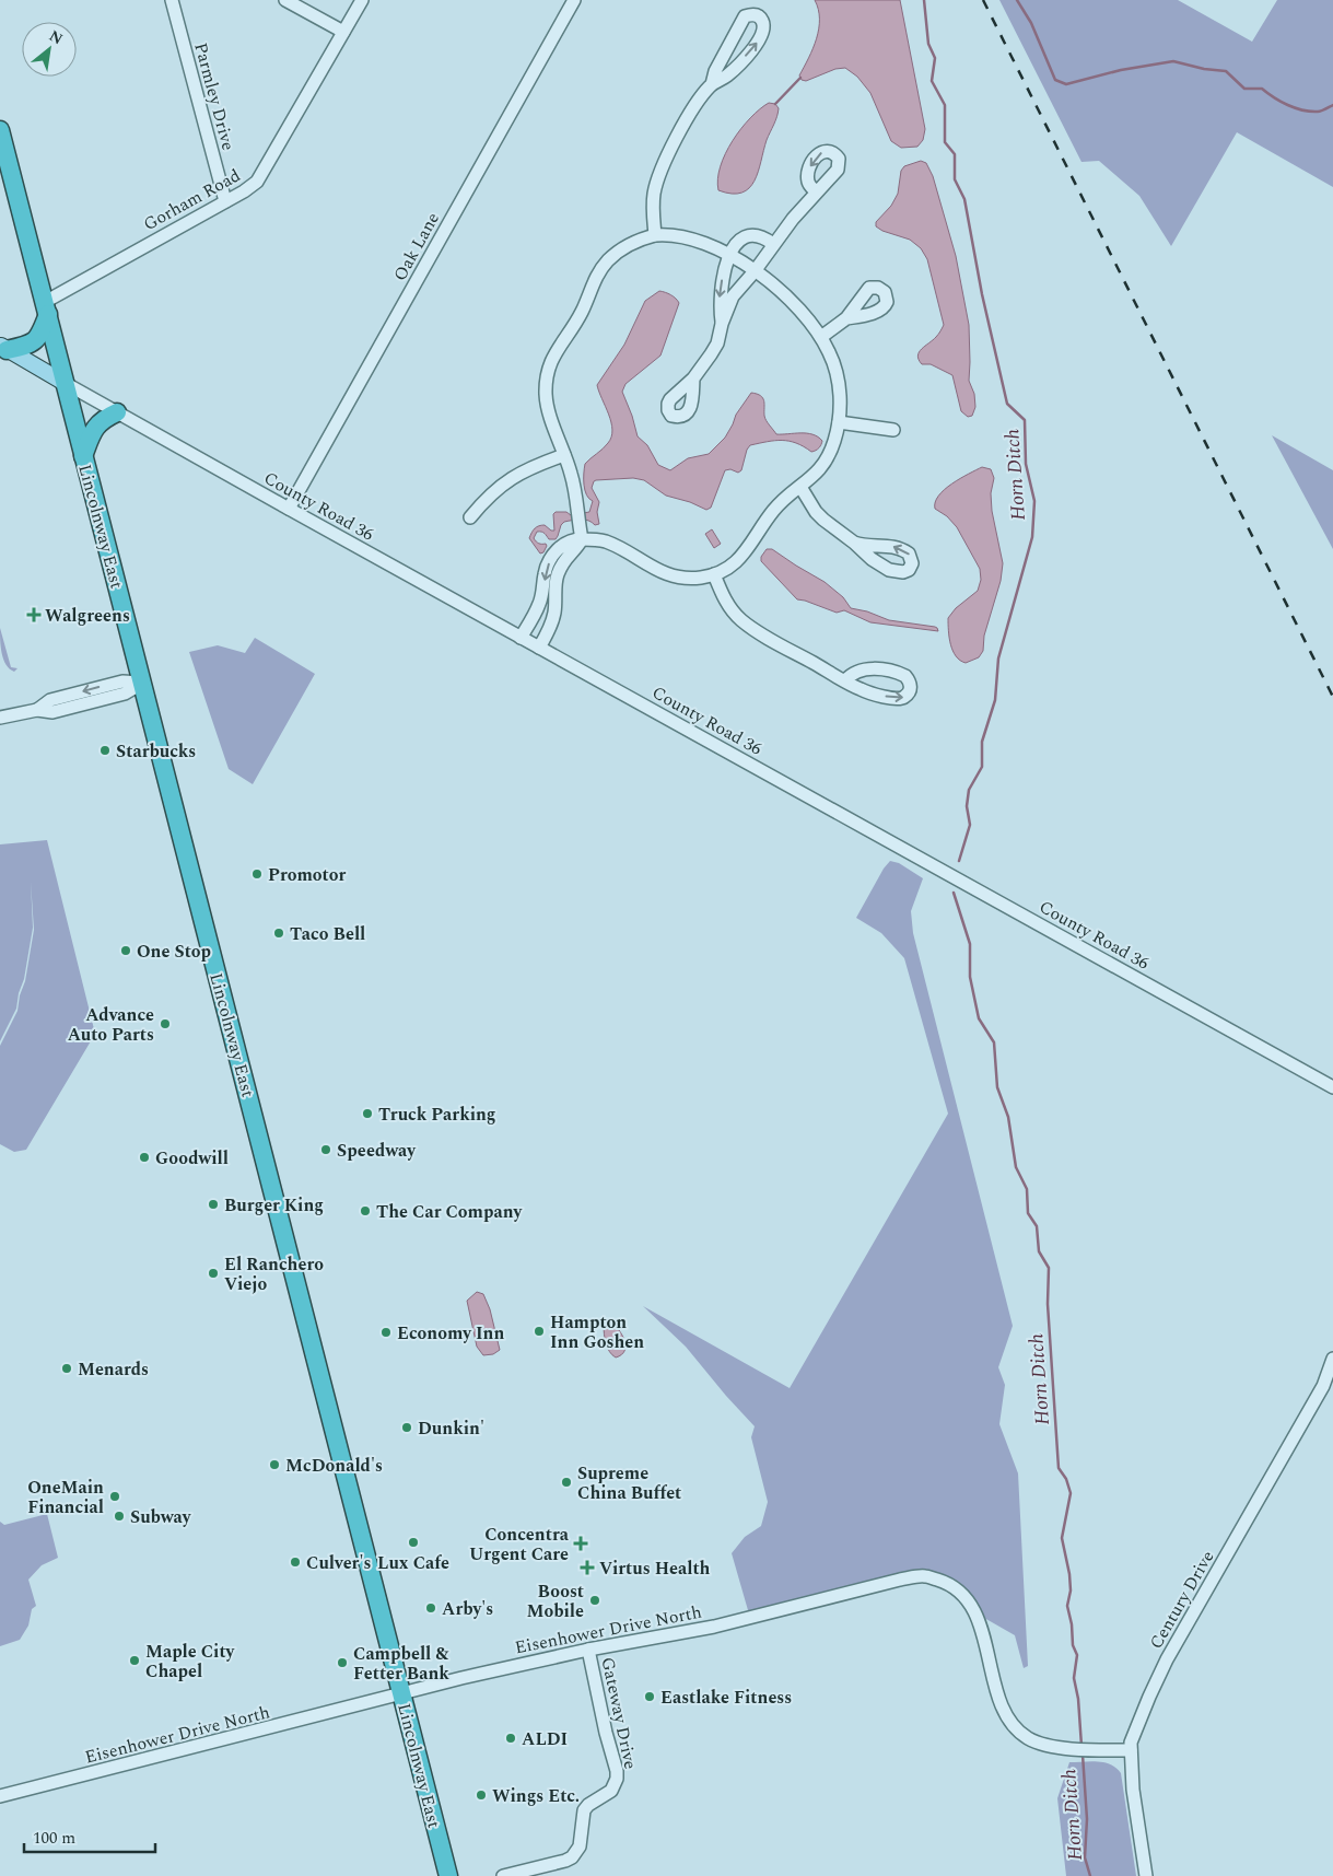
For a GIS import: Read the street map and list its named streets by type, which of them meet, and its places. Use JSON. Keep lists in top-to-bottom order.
{
  "streets": {
    "highway": ["Lincolnway East"],
    "street": [
      "Parmley Drive",
      "Gorham Road",
      "Oak Lane",
      "County Road 36",
      "Century Drive",
      "Eisenhower Drive North",
      "Gateway Drive"
    ]
  },
  "crossings": [
    ["Parmley Drive", "Gorham Road"],
    ["Gorham Road", "Lincolnway East"],
    ["Oak Lane", "County Road 36"],
    ["County Road 36", "Lincolnway East"],
    ["Lincolnway East", "Eisenhower Drive North"],
    ["Century Drive", "Eisenhower Drive North"],
    ["Eisenhower Drive North", "Gateway Drive"]
  ],
  "water": ["Horn Ditch"],
  "places": {
    "health": ["Walgreens", "Concentra Urgent Care", "Virtus Health"],
    "other": [
      "Starbucks",
      "Promotor",
      "Taco Bell",
      "One Stop",
      "Advance Auto Parts",
      "Truck Parking",
      "Speedway",
      "Goodwill",
      "Burger King",
      "The Car Company",
      "El Ranchero Viejo",
      "Hampton Inn Goshen",
      "Economy Inn",
      "Menards",
      "Dunkin'",
      "McDonald's",
      "Supreme China Buffet",
      "OneMain Financial",
      "Subway",
      "Lux Cafe",
      "Culver's",
      "Boost Mobile",
      "Arby's",
      "Maple City Chapel",
      "Campbell & Fetter Bank",
      "Eastlake Fitness",
      "ALDI",
      "Wings Etc."
    ]
  },
  "scale_bar": "100 m",
  "north": "top right"
}
